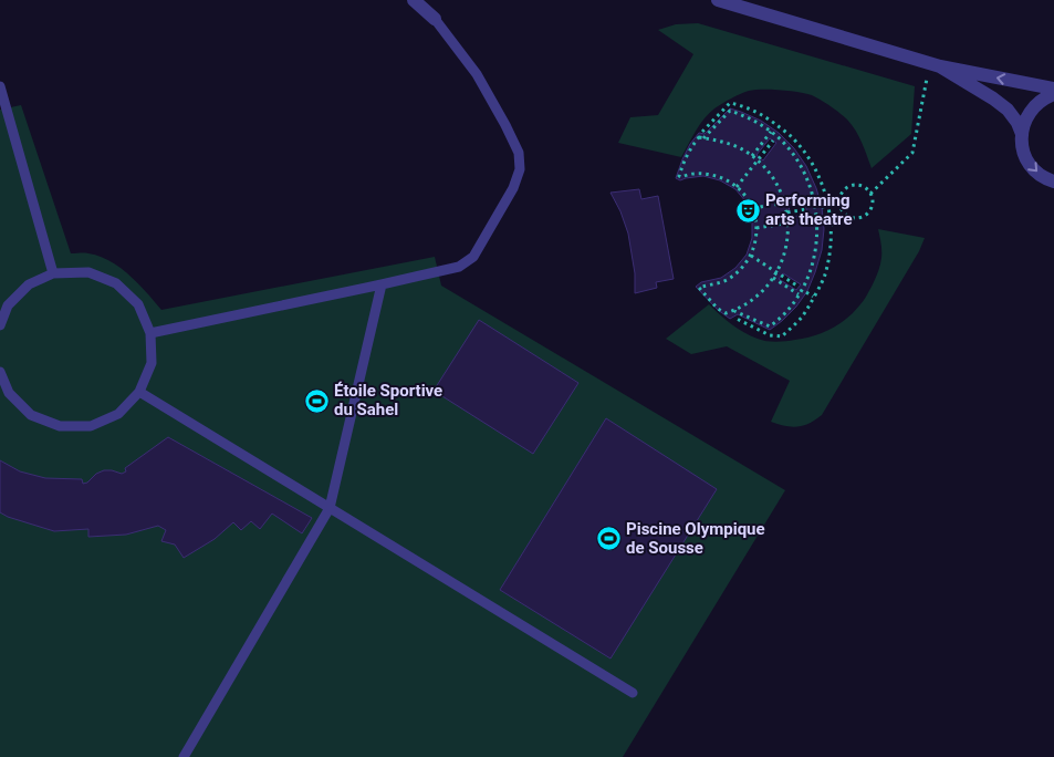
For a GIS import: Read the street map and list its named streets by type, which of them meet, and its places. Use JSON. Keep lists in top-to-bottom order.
{
  "places": {
    "theatre": ["Performing arts theatre"],
    "sports": ["Étoile Sportive du Sahel", "Piscine Olympique de Sousse"]
  }
}
